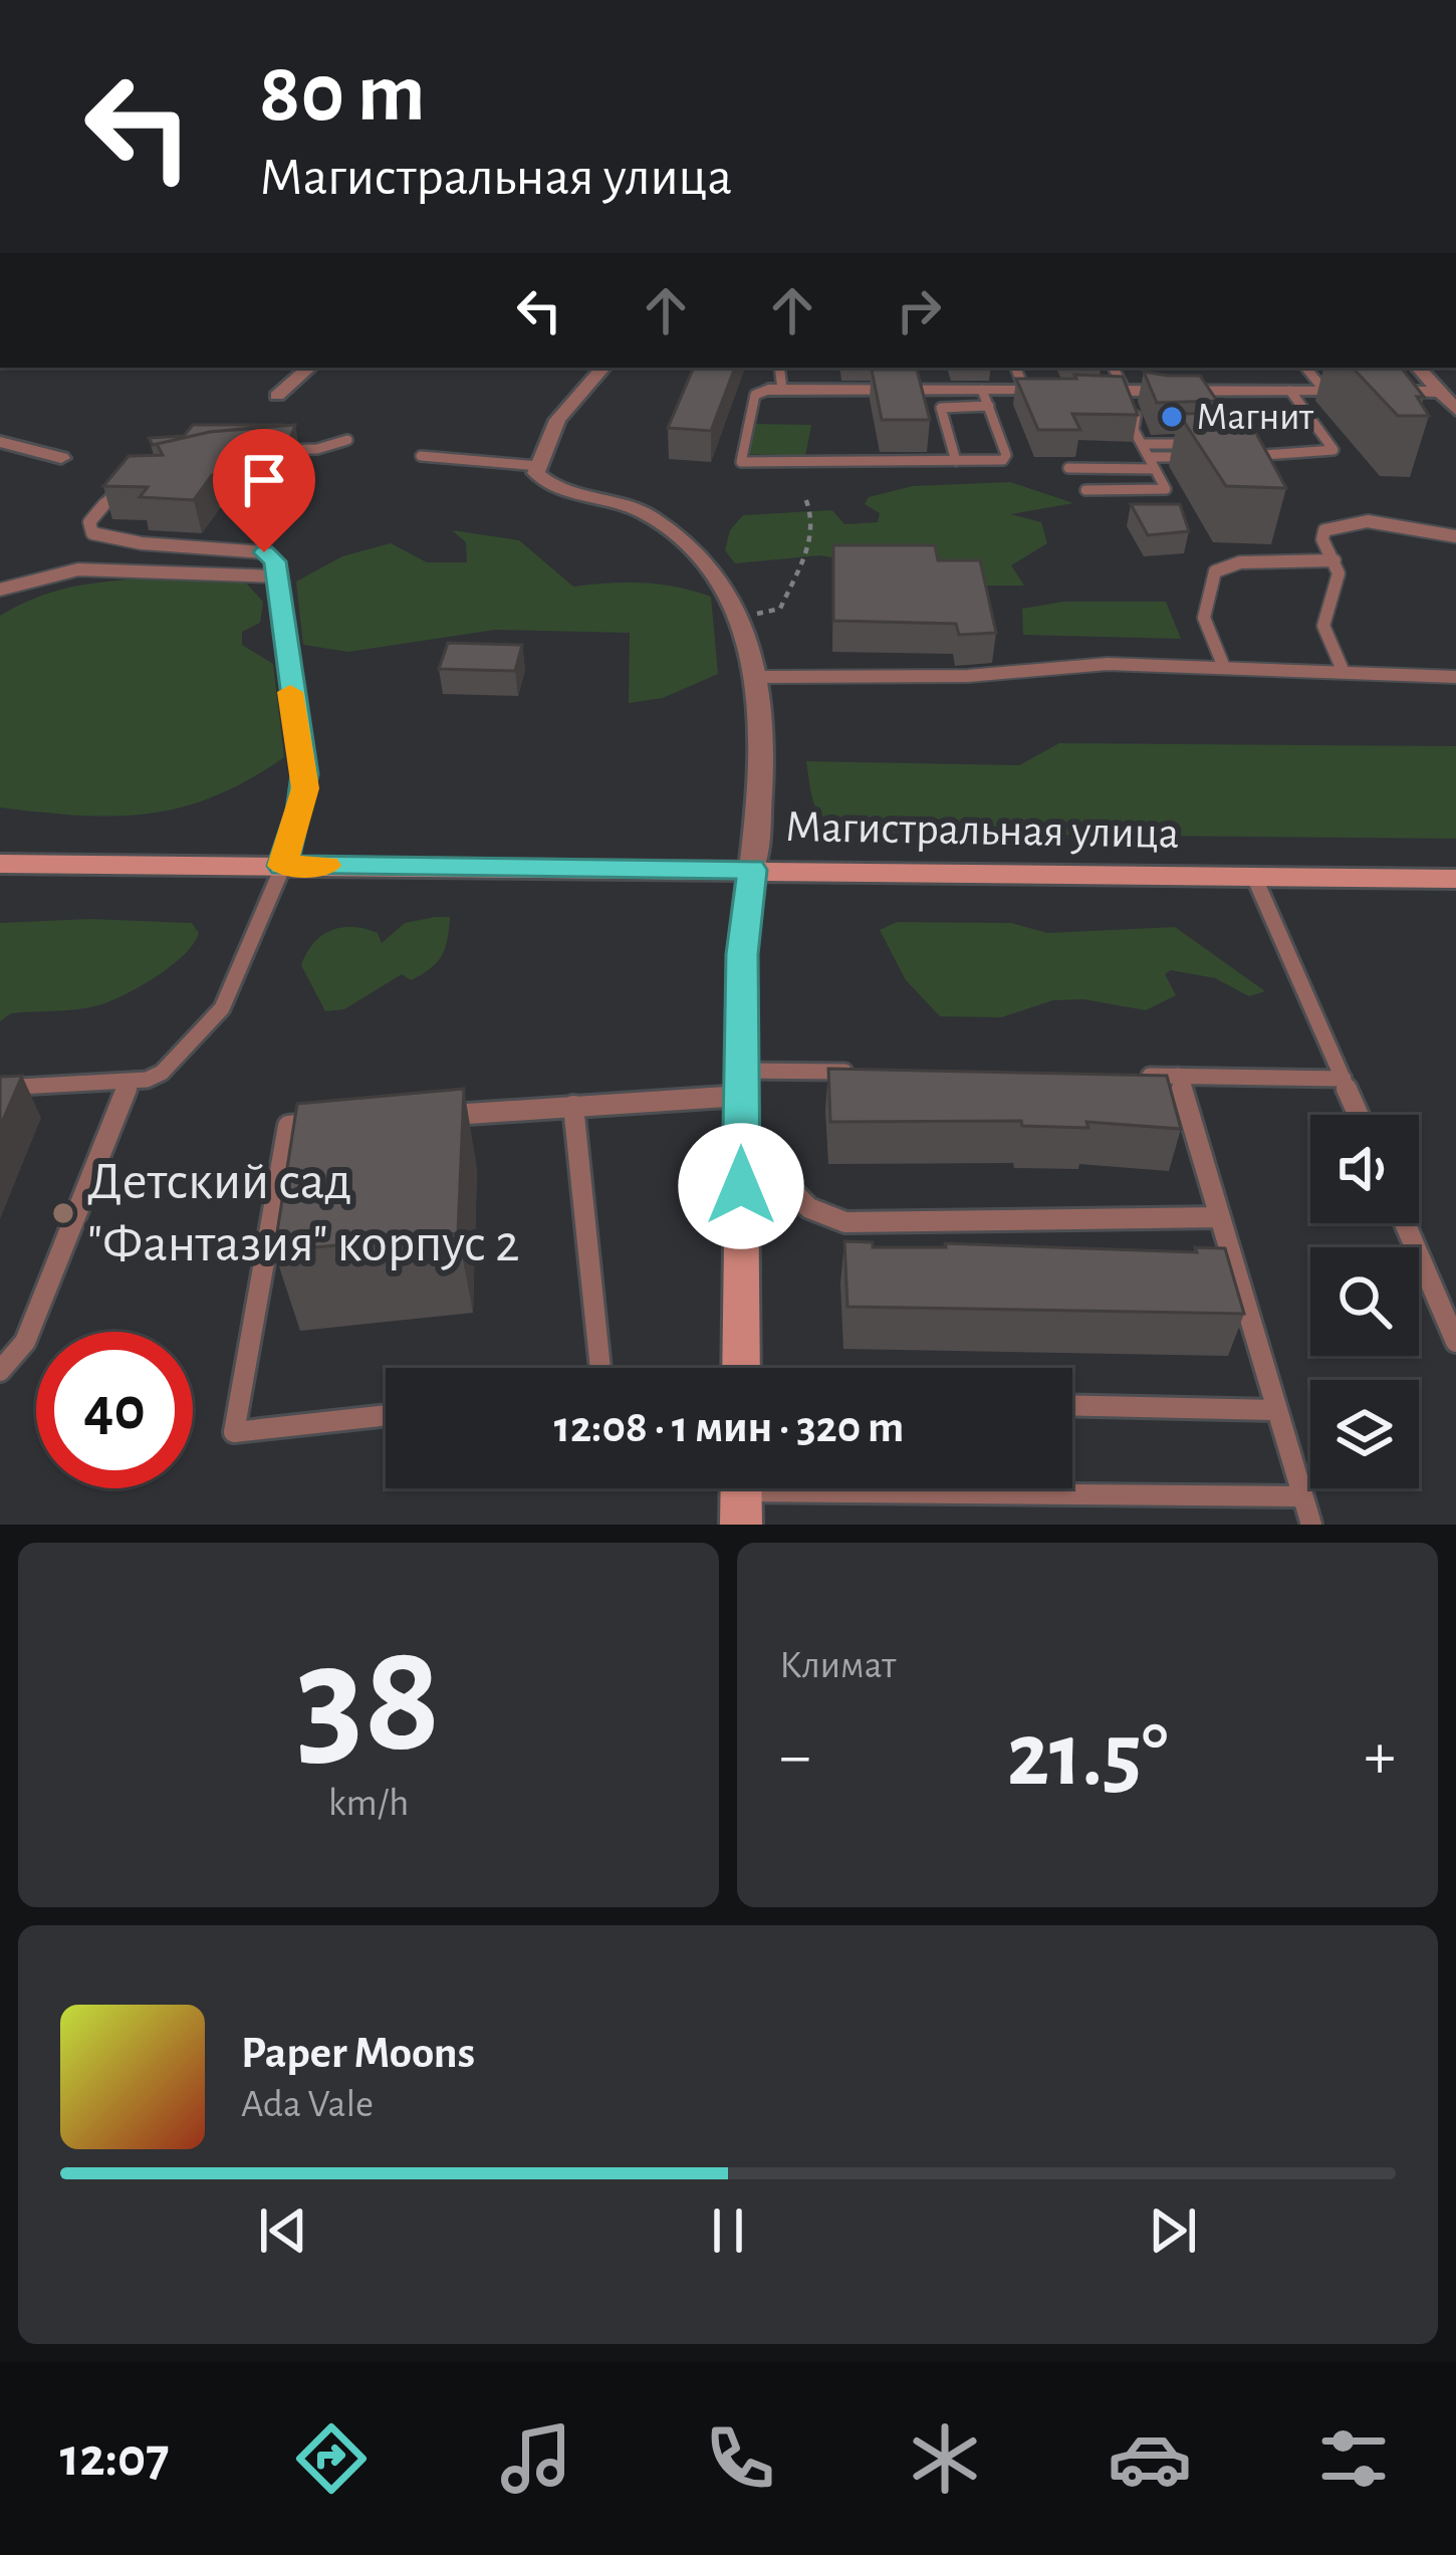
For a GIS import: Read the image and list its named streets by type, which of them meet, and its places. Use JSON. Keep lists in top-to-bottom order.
{
  "streets": {
    "main road": ["Магистральная улица"]
  },
  "places": ["Магнит", "Детский сад \"Фантазия\" корпус 2"],
  "page": {
    "turn": ["80 m", "Магистральная улица"],
    "limit": "40",
    "trip": "12:08 · 1 мин · 320 m",
    "tile": [
      ["38", "km/h"],
      "Климат"
    ],
    "heat": ["−", "21.5°", "+"],
    "song": ["Paper Moons", "Ada Vale"],
    "tabs": "12:07"
  }
}
